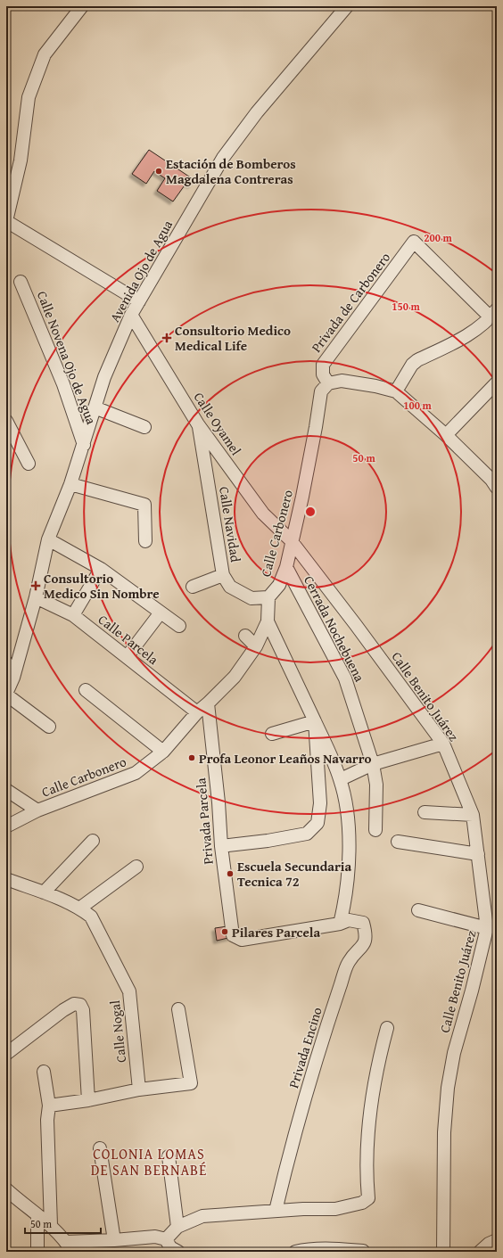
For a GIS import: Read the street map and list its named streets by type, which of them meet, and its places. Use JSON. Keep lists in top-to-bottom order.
{
  "streets": {
    "street": [
      "Avenida Ojo de Agua",
      "Privada de Carbonero",
      "Calle Novena Ojo de Agua",
      "Calle Oyamel",
      "Calle Navidad",
      "Calle Carbonero",
      "Cerrada Nochebuena",
      "Calle Parcela",
      "Calle Benito Juárez",
      "Privada Parcela",
      "Calle Nogal",
      "Privada Encino"
    ]
  },
  "crossings": [
    ["Avenida Ojo de Agua", "Calle Novena Ojo de Agua"],
    ["Avenida Ojo de Agua", "Calle Oyamel"],
    ["Avenida Ojo de Agua", "Calle Parcela"],
    ["Privada de Carbonero", "Calle Carbonero"],
    ["Calle Oyamel", "Calle Navidad"],
    ["Calle Oyamel", "Calle Carbonero"],
    ["Calle Oyamel", "Calle Benito Juárez"],
    ["Calle Navidad", "Calle Carbonero"],
    ["Calle Carbonero", "Cerrada Nochebuena"],
    ["Calle Carbonero", "Calle Parcela"],
    ["Calle Carbonero", "Calle Benito Juárez"],
    ["Calle Carbonero", "Privada Parcela"],
    ["Privada Parcela", "Privada Encino"]
  ],
  "districts": ["COLONIA LOMAS DE SAN BERNABÉ"],
  "places": {
    "other": [
      "Estación de Bomberos Magdalena Contreras",
      "Profa Leonor Leaños Navarro",
      "Escuela Secundaria Tecnica 72",
      "Pilares Parcela"
    ],
    "health": ["Consultorio Medico Medical Life", "Consultorio Medico Sin Nombre"]
  },
  "scale_bar": "50 m",
  "rings": [
    "200 m",
    "150 m",
    "100 m",
    "50 m"
  ]
}
